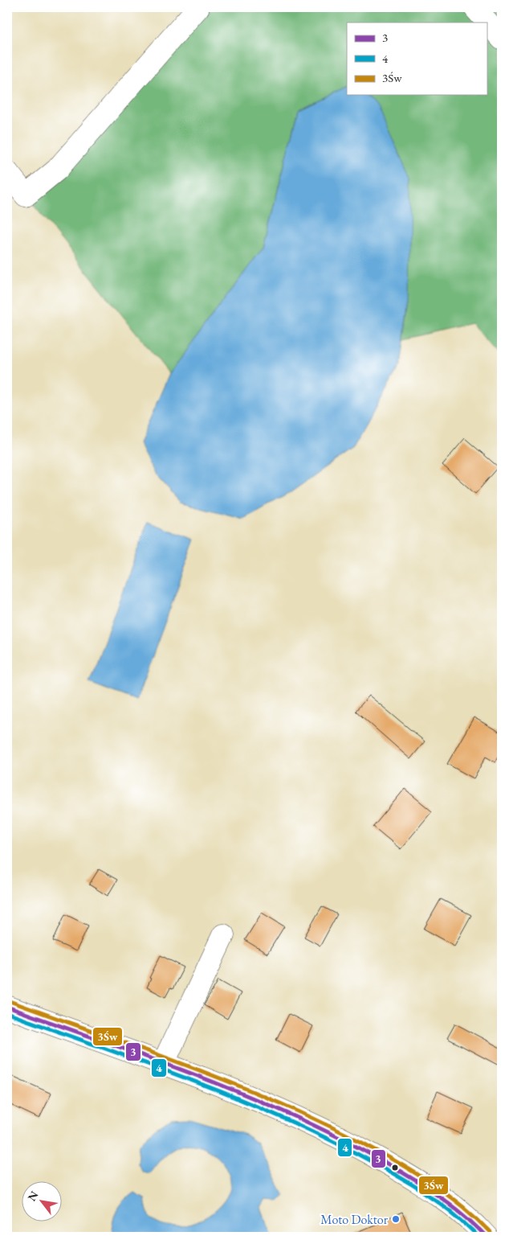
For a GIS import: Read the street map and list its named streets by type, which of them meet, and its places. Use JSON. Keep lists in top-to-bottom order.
{
  "places": ["Moto Doktor"],
  "lines": ["transit line 3Św", "transit line 3", "transit line 4"],
  "legend": ["3", "4", "3Św"],
  "north": "top left"
}
